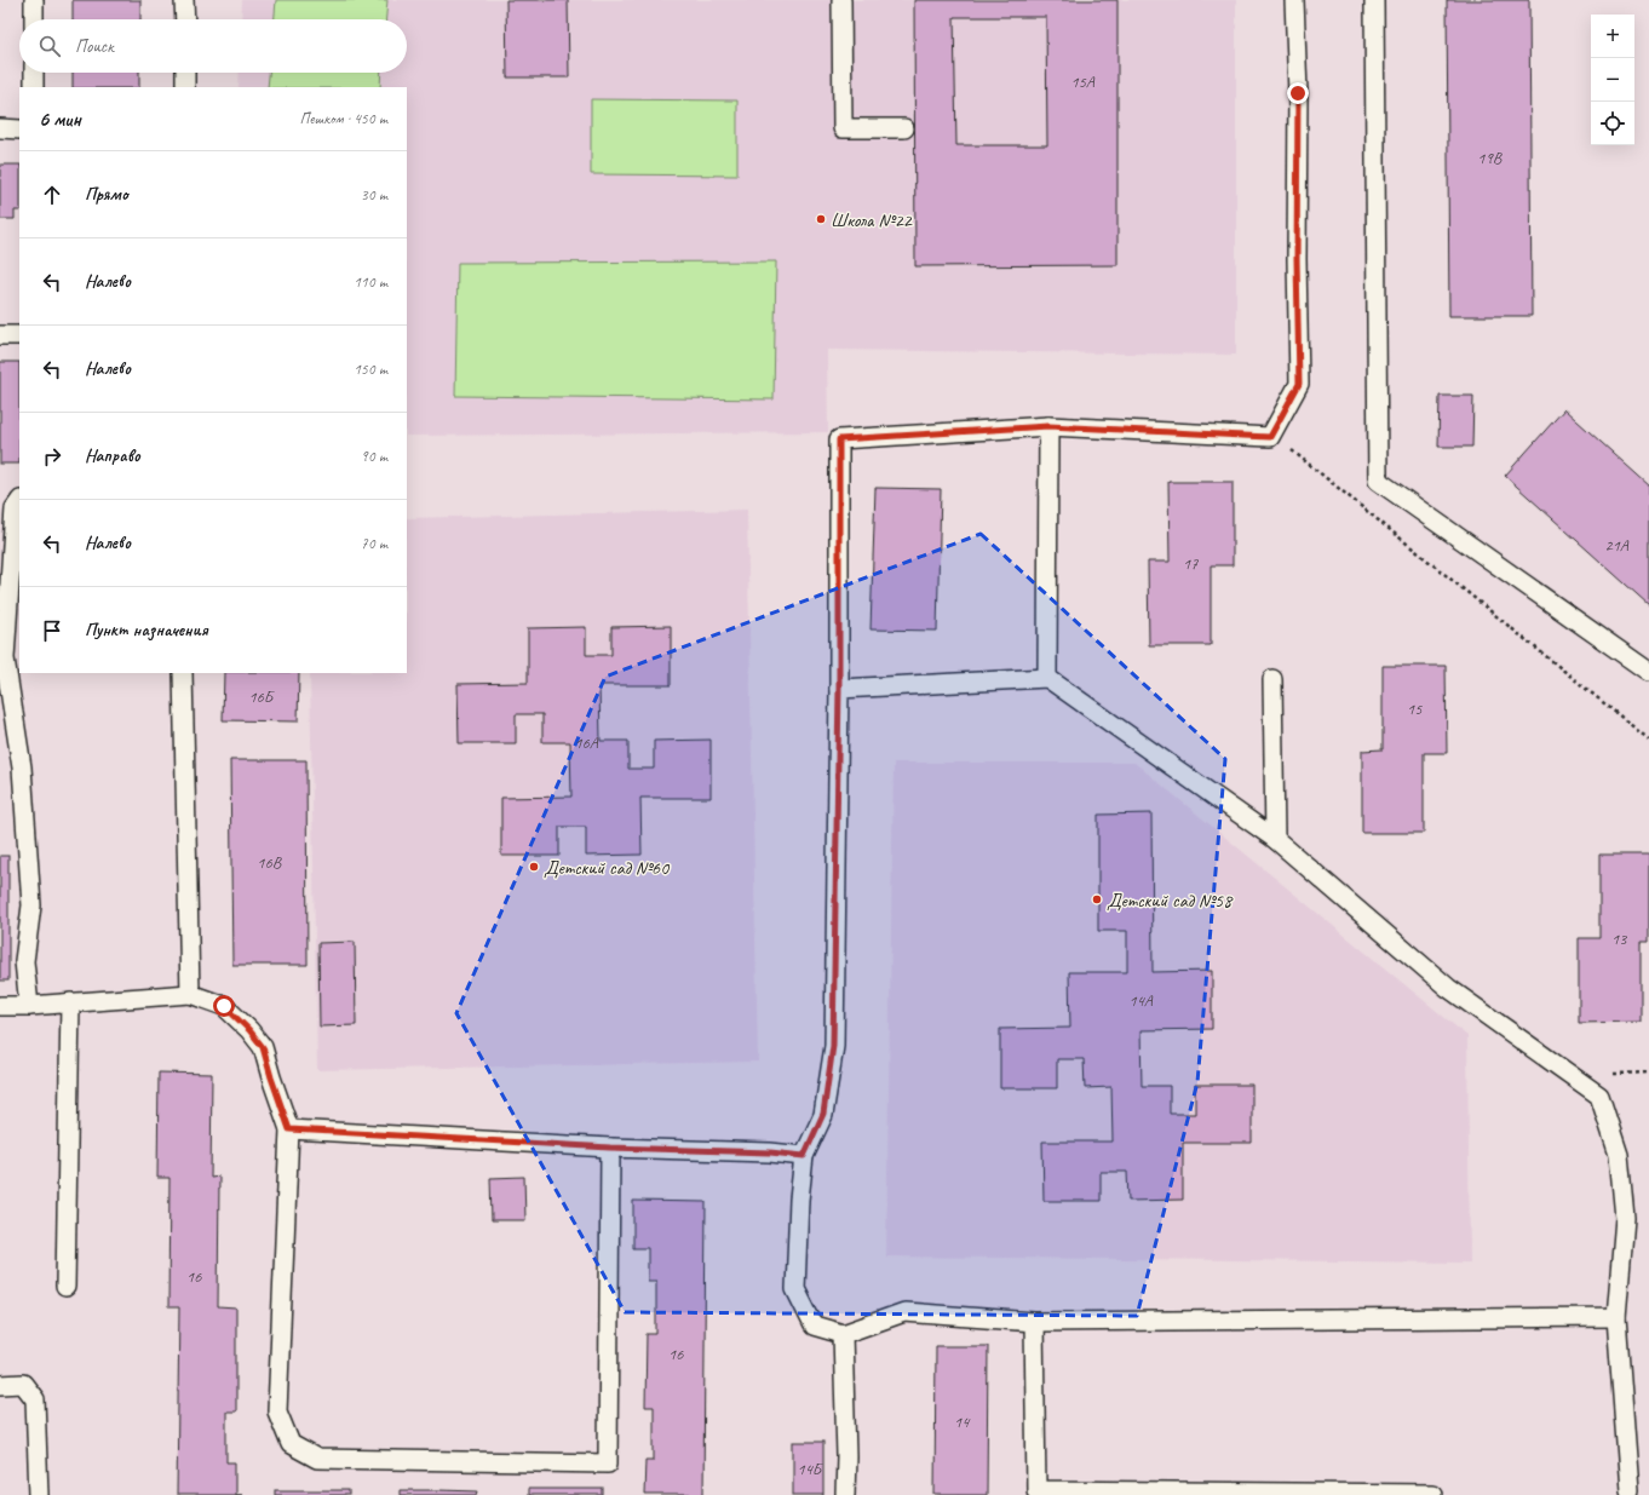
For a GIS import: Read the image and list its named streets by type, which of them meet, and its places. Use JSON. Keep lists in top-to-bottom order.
{
  "places": ["Школа №22", "Детский сад №60", "Детский сад №58"],
  "house_numbers": [
    "15А",
    "19В",
    "21А",
    "17",
    "16Б",
    "15",
    "16А",
    "16В",
    "13",
    "14А",
    "16",
    "16",
    "14",
    "14Б"
  ],
  "page": {
    "map_buttons": ["+", "−"],
    "search": "Поиск",
    "heading": ["6 мин", "Пешком · 450 m"],
    "list": [
      ["Прямо", "30 m"],
      ["Налево", "110 m"],
      ["Налево", "150 m"],
      ["Направо", "90 m"],
      ["Налево", "70 m"],
      "Пункт назначения"
    ]
  }
}
